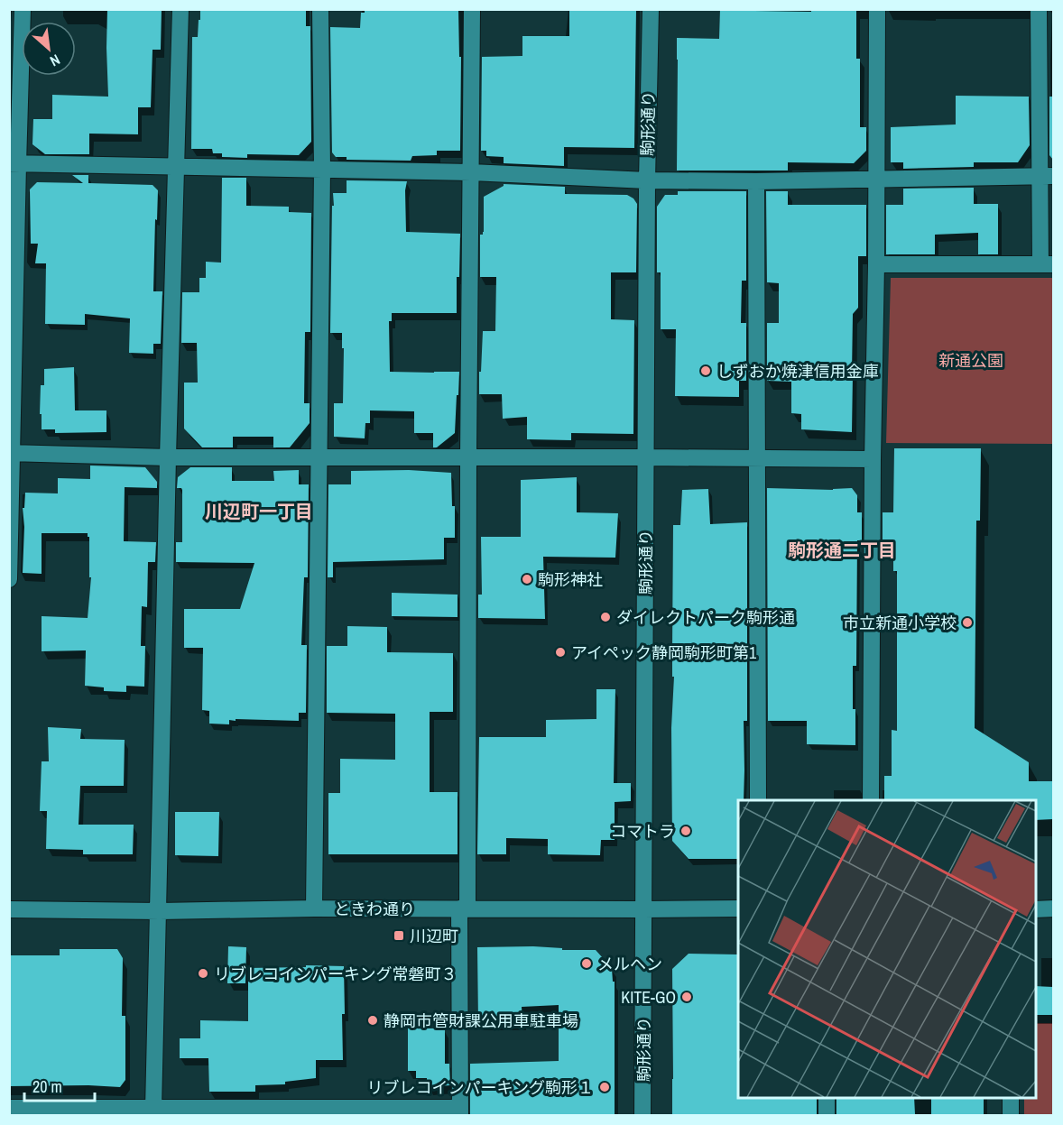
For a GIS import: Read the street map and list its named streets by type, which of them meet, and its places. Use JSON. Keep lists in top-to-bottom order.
{
  "streets": {
    "street": ["駒形通り", "ときわ通り"]
  },
  "crossings": [
    ["駒形通り", "ときわ通り"]
  ],
  "districts": ["川辺町一丁目", "駒形通二丁目"],
  "parks": ["新通公園"],
  "places": {
    "other": [
      "しずおか焼津信用金庫",
      "駒形神社",
      "ダイレクトパーク駒形通",
      "市立新通小学校",
      "アイペック静岡駒形町第1",
      "コマトラ",
      "メルヘン",
      "リブレコインパーキング常磐町３",
      "KITE-GO",
      "静岡市管財課公用車駐車場",
      "リブレコインパーキング駒形１"
    ],
    "transit": ["川辺町"]
  },
  "scale_bar": "20 m",
  "north": "bottom right"
}
